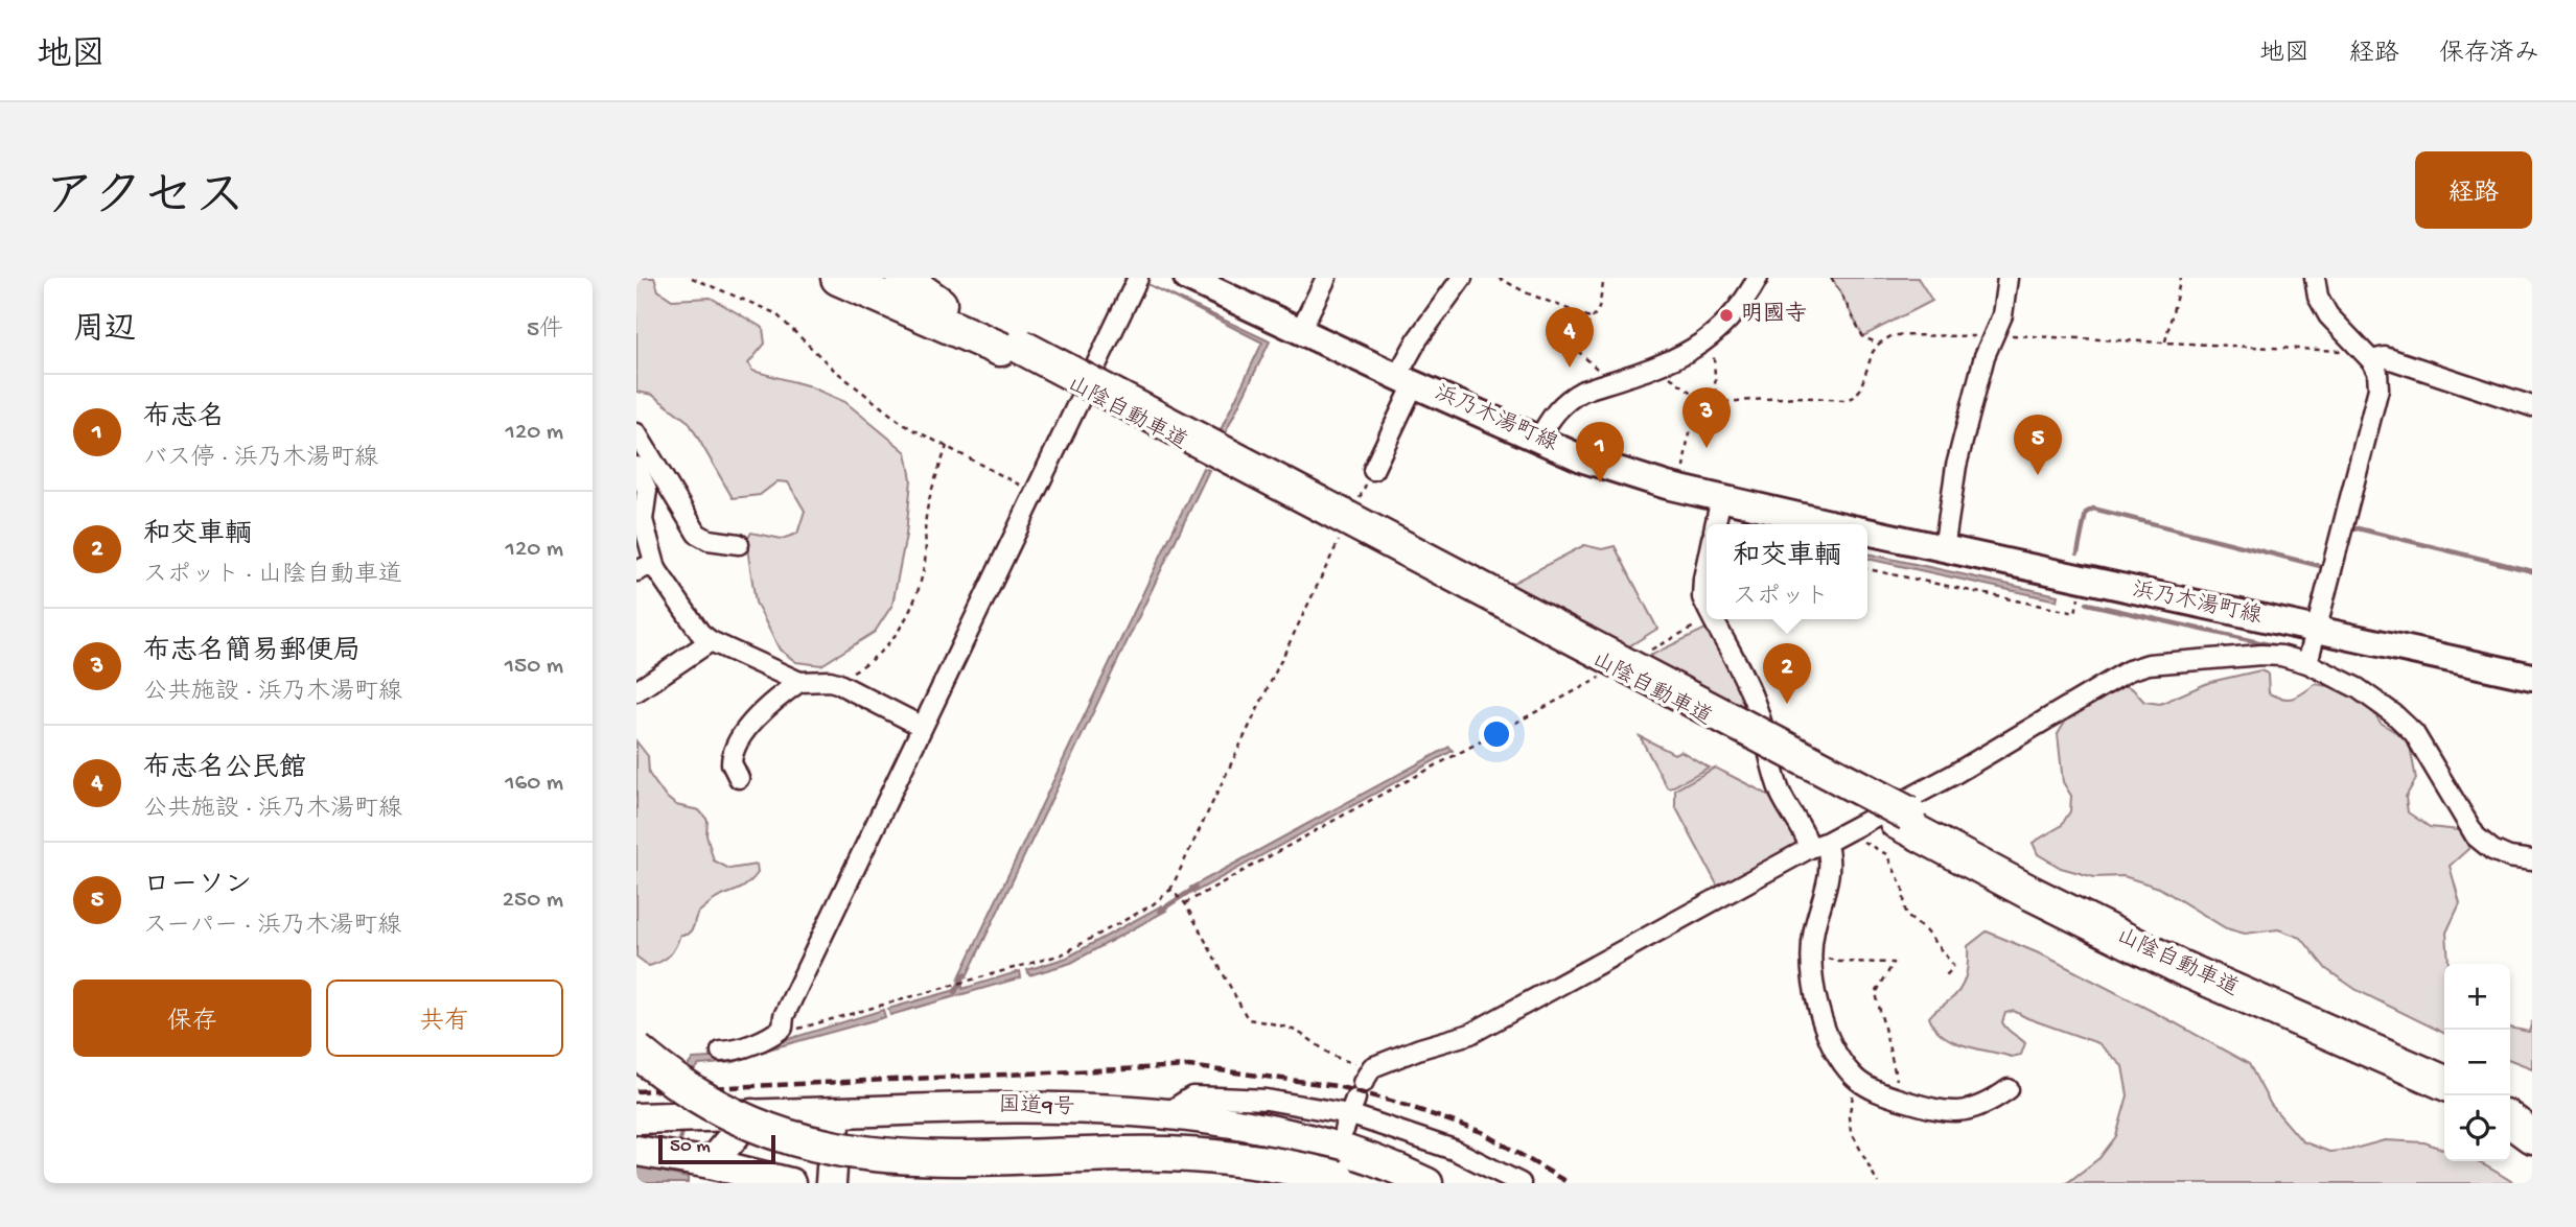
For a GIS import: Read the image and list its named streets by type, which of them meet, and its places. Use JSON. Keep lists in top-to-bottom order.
{
  "streets": {
    "highway": ["山陰自動車道", "国道9号"],
    "main road": ["浜乃木湯町線"]
  },
  "places": ["明國寺"],
  "scale_bar": "50 m",
  "page": {
    "header": "地図",
    "nav": ["地図", "経路", "保存済み"],
    "title": "アクセス",
    "buttons": [
      "経路",
      ["保存", "共有"]
    ],
    "heading": ["周辺", "5件"],
    "pins": [
      "4",
      "3",
      "5",
      "1",
      "2"
    ],
    "list": [
      {
        "mark": "1",
        "name": "布志名",
        "note": "バス停 · 浜乃木湯町線",
        "value": "120 m"
      },
      {
        "mark": "2",
        "name": "和交車輌",
        "note": "スポット · 山陰自動車道",
        "value": "120 m"
      },
      {
        "mark": "3",
        "name": "布志名簡易郵便局",
        "note": "公共施設 · 浜乃木湯町線",
        "value": "150 m"
      },
      {
        "mark": "4",
        "name": "布志名公民館",
        "note": "公共施設 · 浜乃木湯町線",
        "value": "160 m"
      },
      {
        "mark": "5",
        "name": "ローソン",
        "note": "スーパー · 浜乃木湯町線",
        "value": "250 m"
      }
    ],
    "popup": ["和交車輌", "スポット"],
    "map_buttons": ["+", "−"],
    "scale": "50 m"
  }
}
